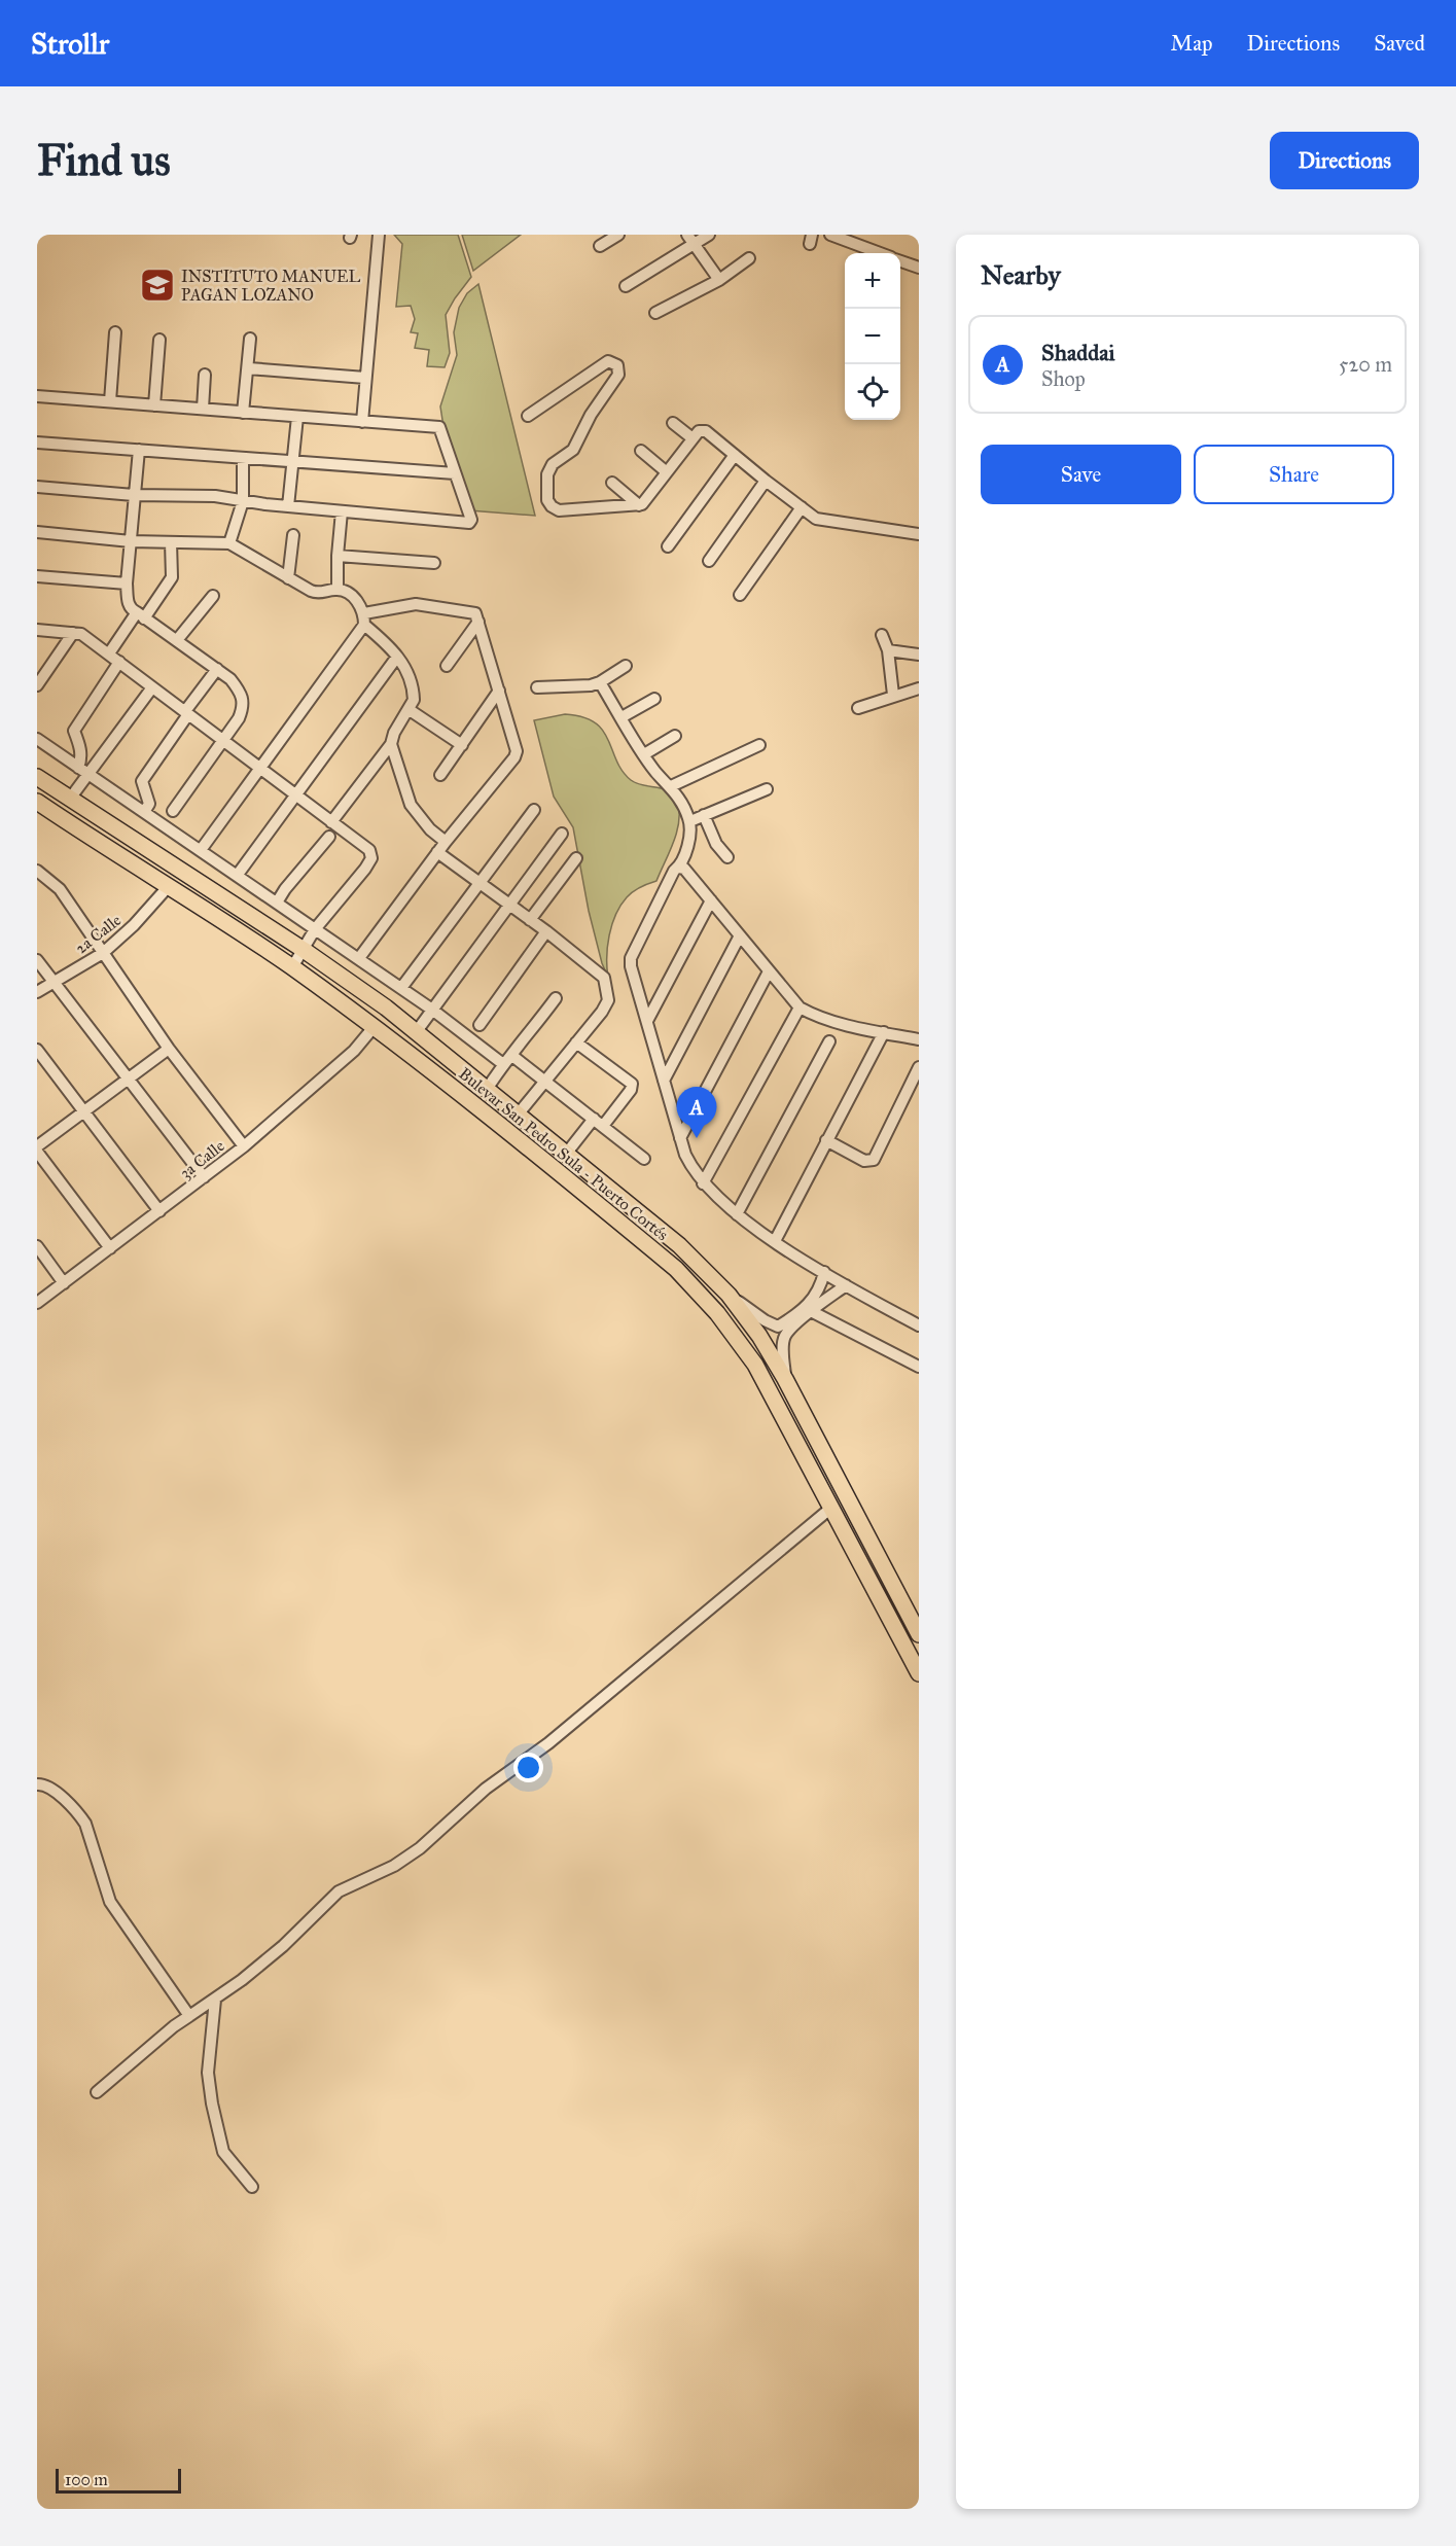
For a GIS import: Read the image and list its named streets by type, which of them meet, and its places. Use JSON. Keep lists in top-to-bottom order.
{
  "streets": {
    "highway": ["Bulevar San Pedro Sula - Puerto Cortés"],
    "street": ["2a Calle", "3a Calle"]
  },
  "crossings": [
    ["2a Calle", "Bulevar San Pedro Sula - Puerto Cortés"],
    ["Bulevar San Pedro Sula - Puerto Cortés", "3a Calle"]
  ],
  "places": {
    "school or university": ["INSTITUTO MANUEL PAGAN LOZANO"]
  },
  "scale_bar": "100 m",
  "page": {
    "header": "Strollr",
    "nav": ["Map", "Directions", "Saved"],
    "buttons": [
      "Directions",
      ["Save", "Share"]
    ],
    "title": "Find us",
    "heading": "Nearby",
    "map_buttons": ["+", "−"],
    "list": [
      {
        "mark": "A",
        "name": "Shaddai",
        "note": "Shop",
        "value": "520 m"
      }
    ],
    "pins": "A",
    "scale": "100 m"
  }
}
